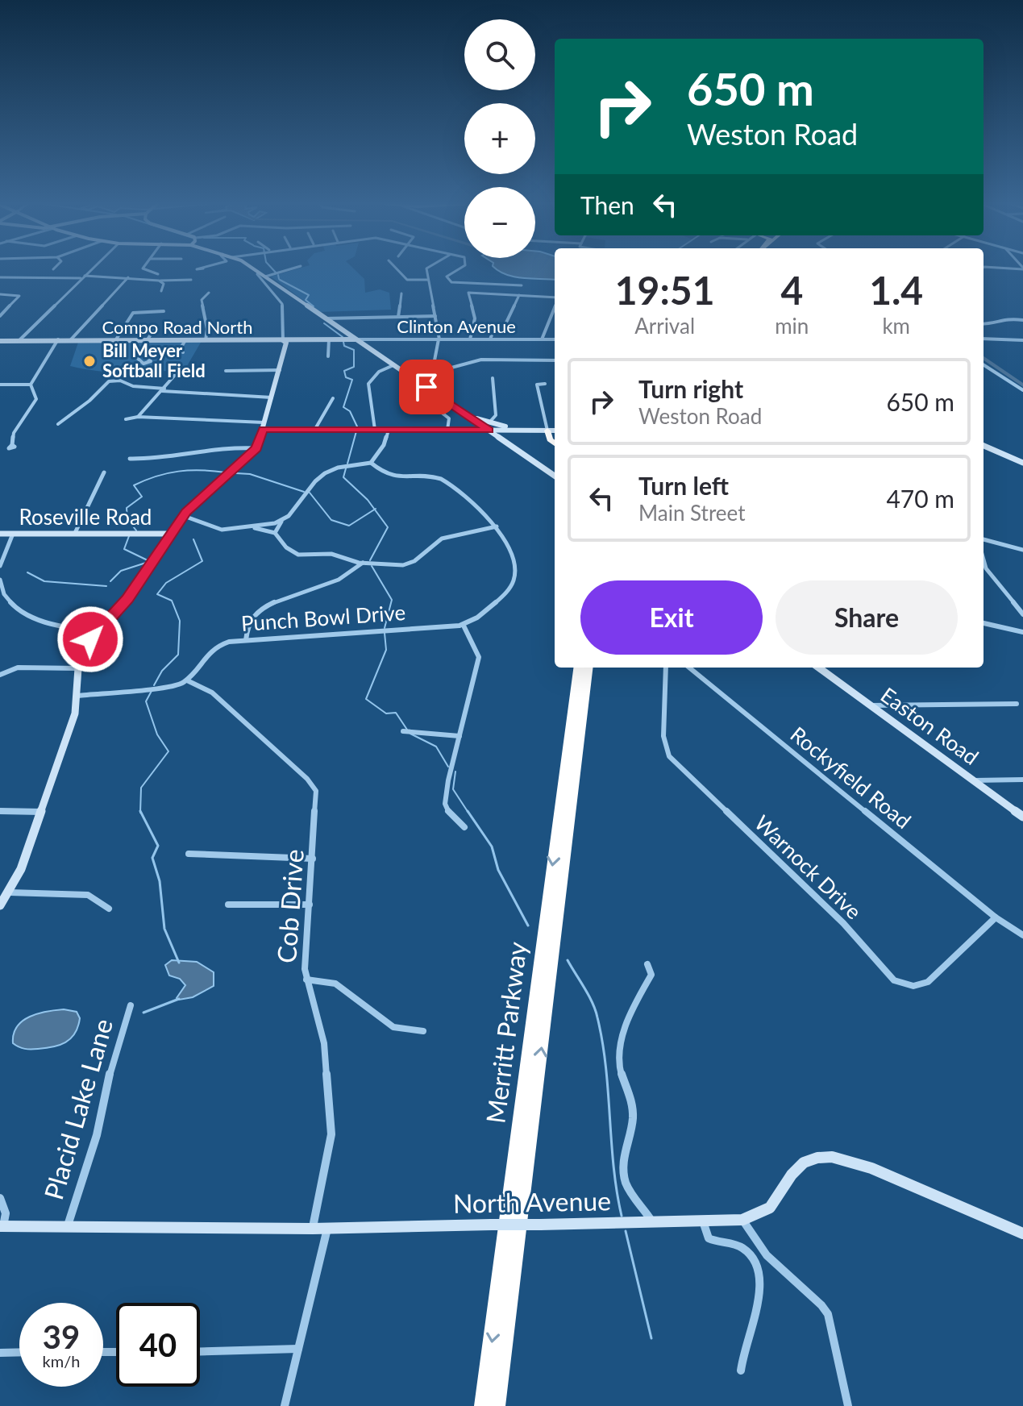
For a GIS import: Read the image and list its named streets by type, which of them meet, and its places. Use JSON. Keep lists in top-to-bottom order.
{
  "streets": {
    "highway": ["Merritt Parkway"],
    "main road": [
      "Compo Road North",
      "Roseville Road",
      "Easton Road",
      "North Avenue"
    ],
    "street": [
      "Clinton Avenue",
      "Punch Bowl Drive",
      "Rockyfield Road",
      "Warnock Drive",
      "Cob Drive",
      "Placid Lake Lane"
    ]
  },
  "crossings": [
    ["Clinton Avenue", "Compo Road North"],
    ["Punch Bowl Drive", "Cob Drive"],
    ["Rockyfield Road", "Warnock Drive"],
    ["Cob Drive", "North Avenue"],
    ["Placid Lake Lane", "North Avenue"]
  ],
  "places": ["Bill Meyer Softball Field"],
  "page": {
    "map_buttons": ["+", "−"],
    "turn": ["650 m", "Weston Road"],
    "then": "Then",
    "eta": [
      "19:51",
      "Arrival",
      "4",
      "min",
      "1.4",
      "km"
    ],
    "list": [
      {
        "name": "Turn right",
        "note": "Weston Road",
        "value": "650 m"
      },
      {
        "name": "Turn left",
        "note": "Main Street",
        "value": "470 m"
      }
    ],
    "buttons": ["Exit", "Share"],
    "speed": "39 km/h",
    "limit": "40"
  }
}
